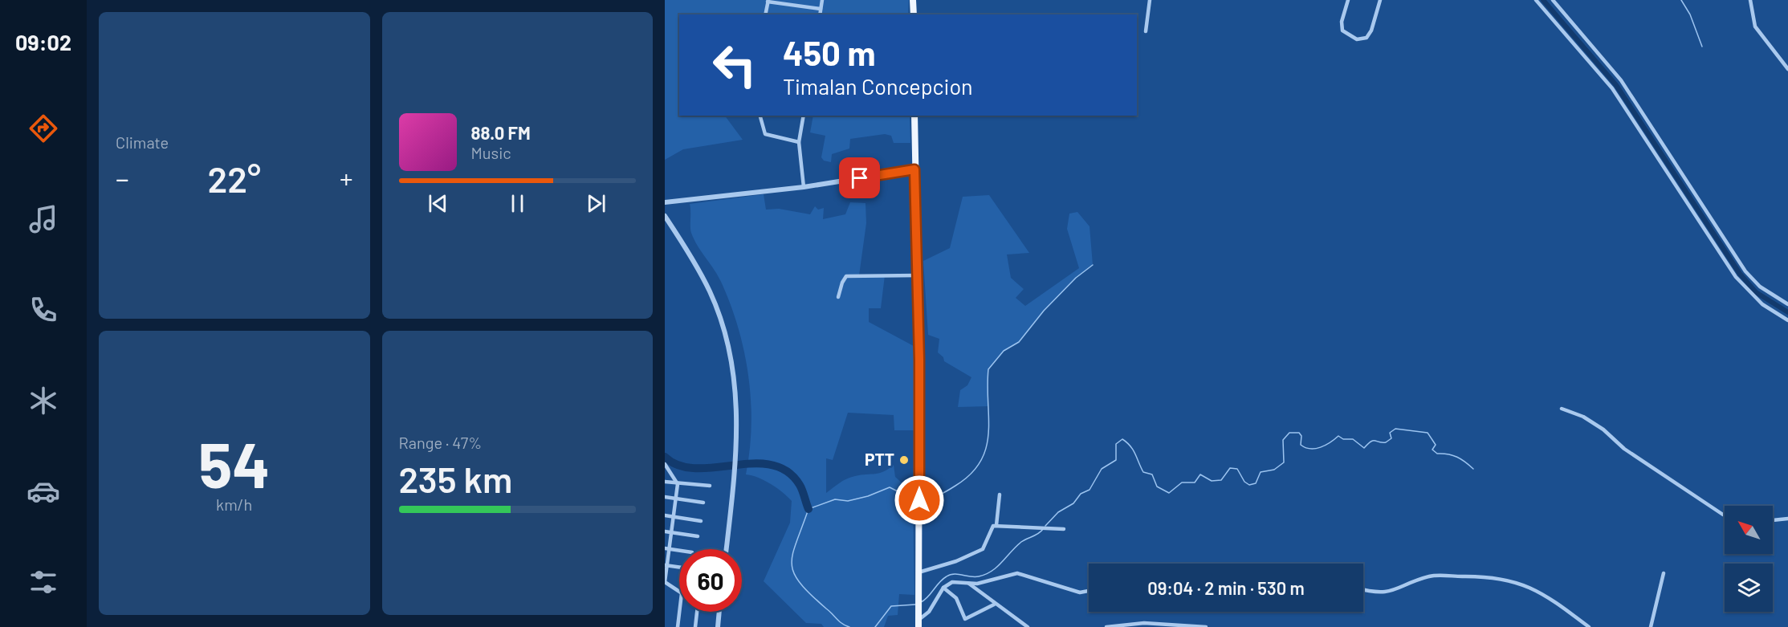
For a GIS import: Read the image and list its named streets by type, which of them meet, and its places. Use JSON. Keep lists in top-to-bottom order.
{
  "places": ["PTT"],
  "north": "top left",
  "page": {
    "tabs": "09:02",
    "tile": [
      "Climate",
      ["54", "km/h"],
      ["Range · 47%", "235 km"]
    ],
    "turn": ["450 m", "Timalan Concepcion"],
    "song": ["88.0 FM", "Music"],
    "heat": ["−", "22°", "+"],
    "limit": "60",
    "trip": "09:04 · 2 min · 530 m"
  }
}
